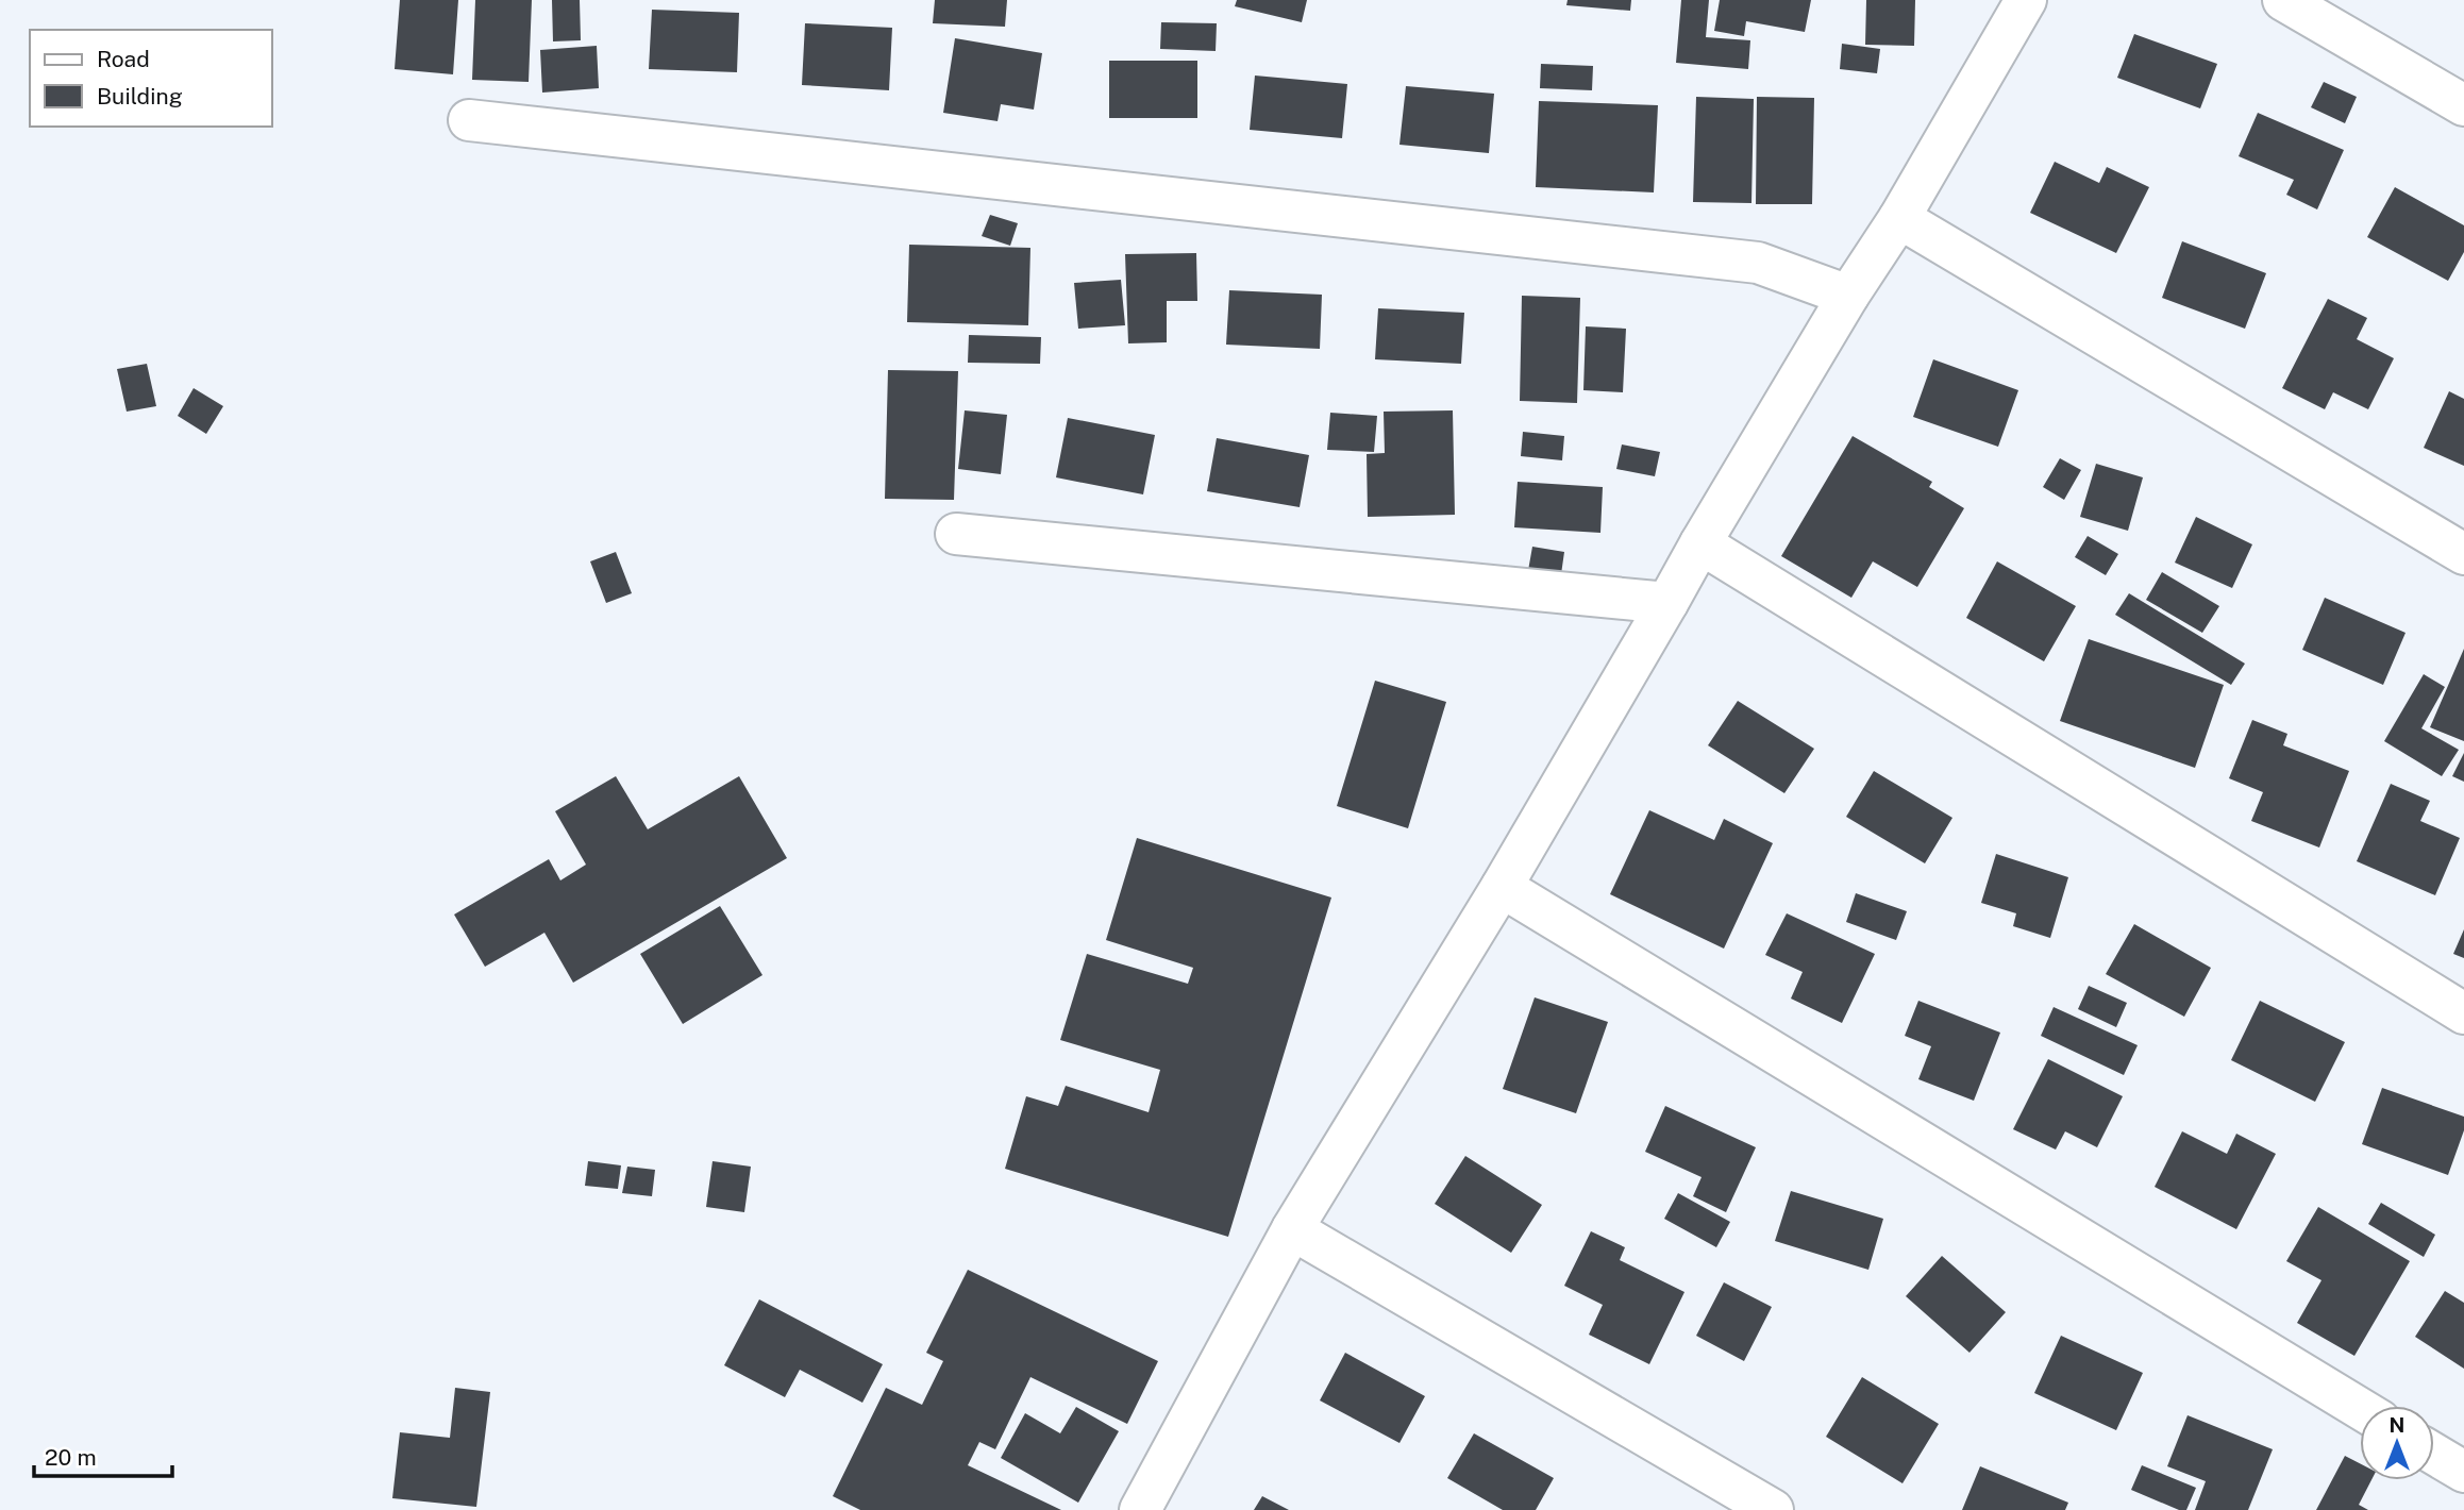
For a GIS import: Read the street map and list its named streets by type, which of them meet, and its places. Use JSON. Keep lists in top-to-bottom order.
{
  "legend": ["Road", "Building"],
  "scale_bar": "20 m",
  "north": "top"
}
